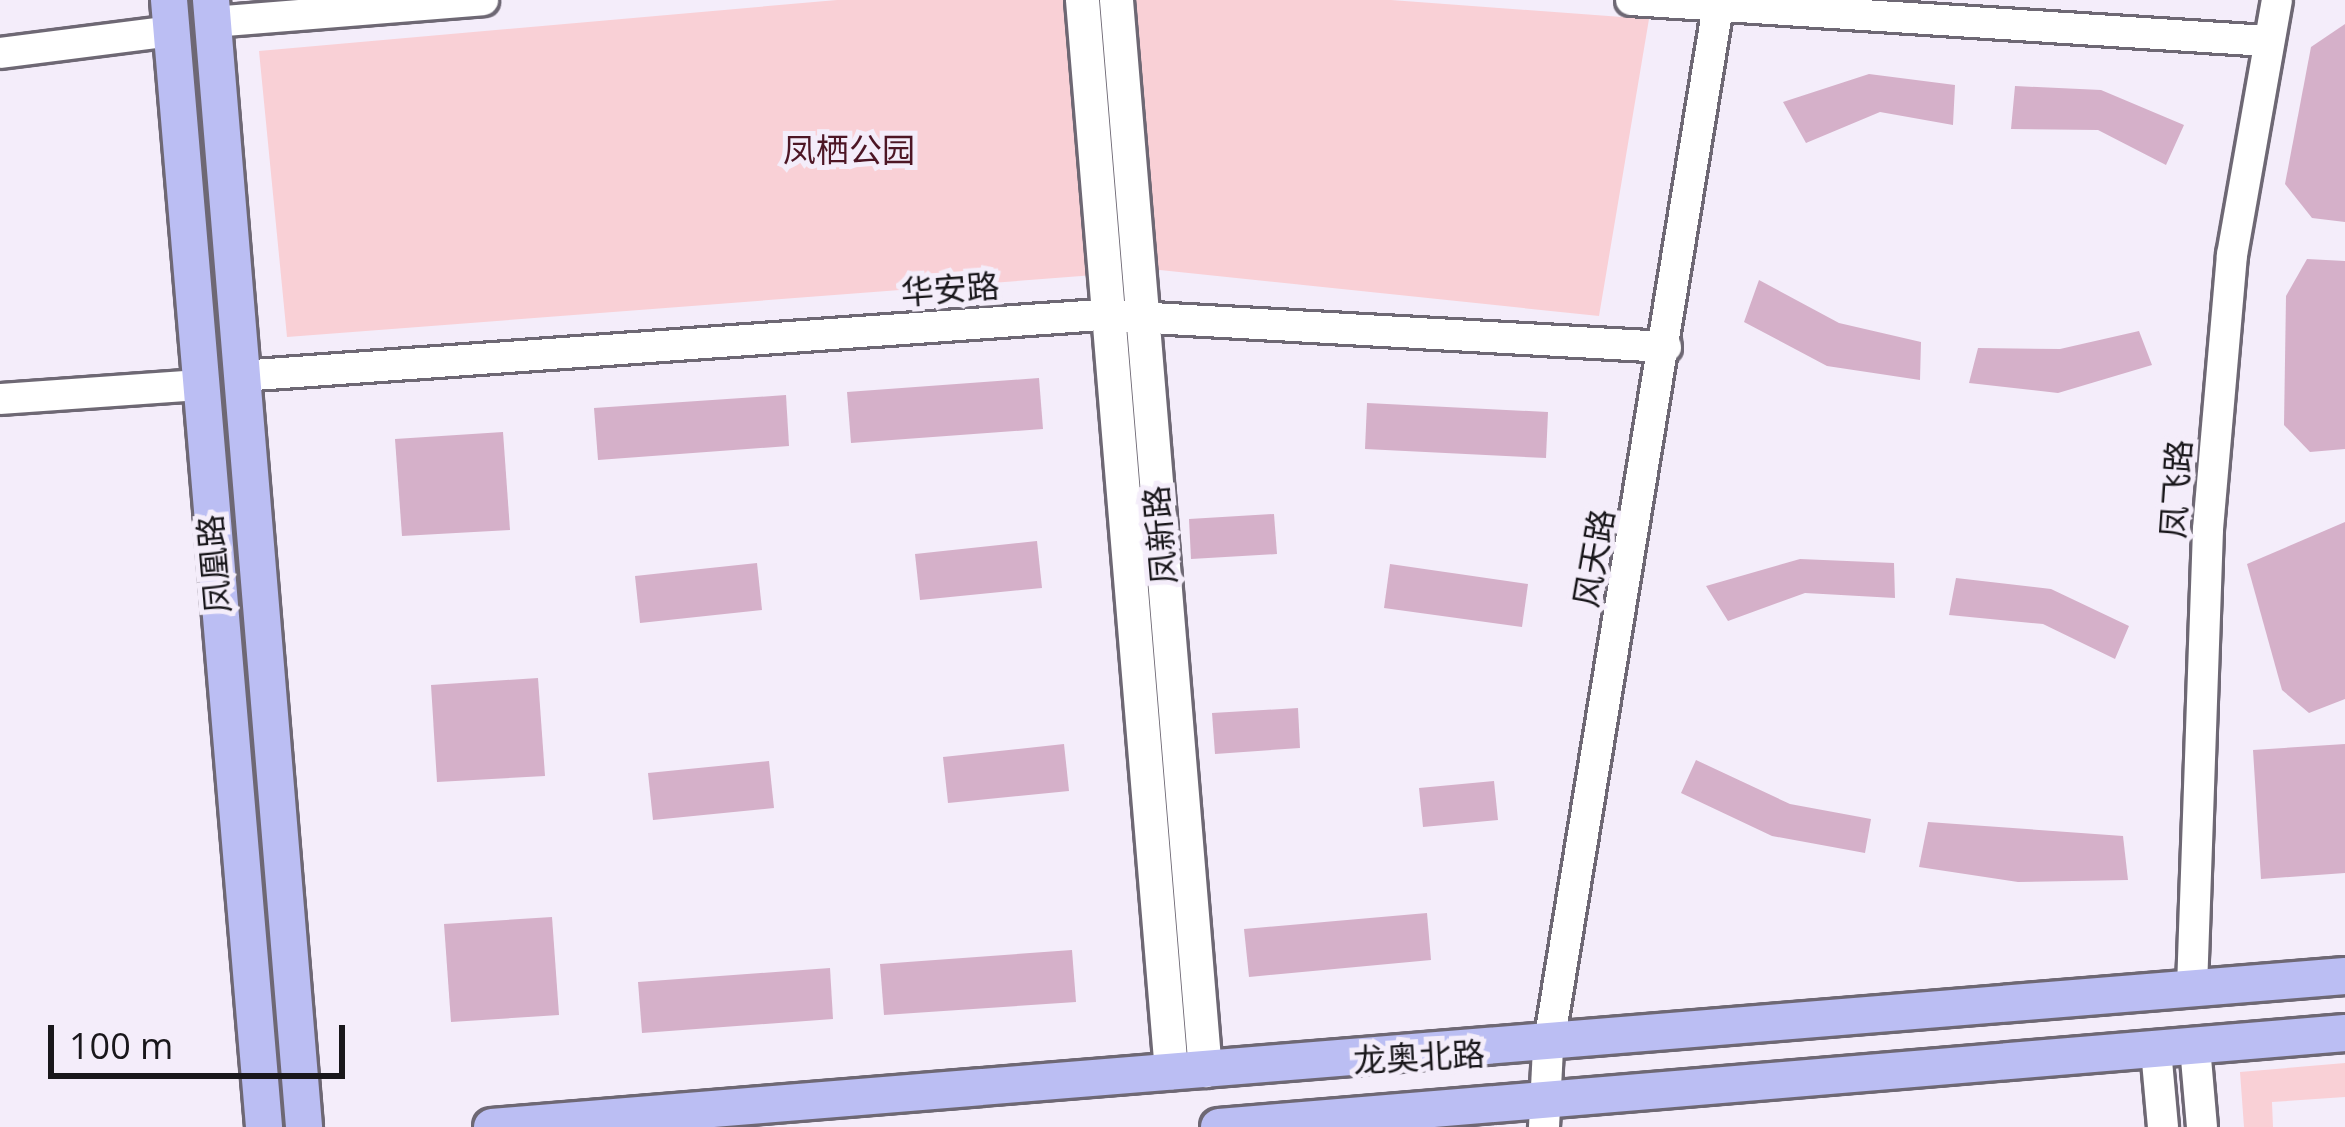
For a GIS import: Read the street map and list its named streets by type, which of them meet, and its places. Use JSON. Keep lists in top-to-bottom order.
{
  "streets": {
    "main road": ["凤新路", "凤凰路", "龙奥北路"],
    "street": ["华安路", "凤飞路", "风天路"]
  },
  "crossings": [
    ["华安路", "凤新路"],
    ["华安路", "风天路"],
    ["华安路", "凤凰路"],
    ["凤飞路", "龙奥北路"],
    ["凤新路", "龙奥北路"],
    ["风天路", "龙奥北路"]
  ],
  "parks": ["凤栖公园"],
  "scale_bar": "100 m"
}
